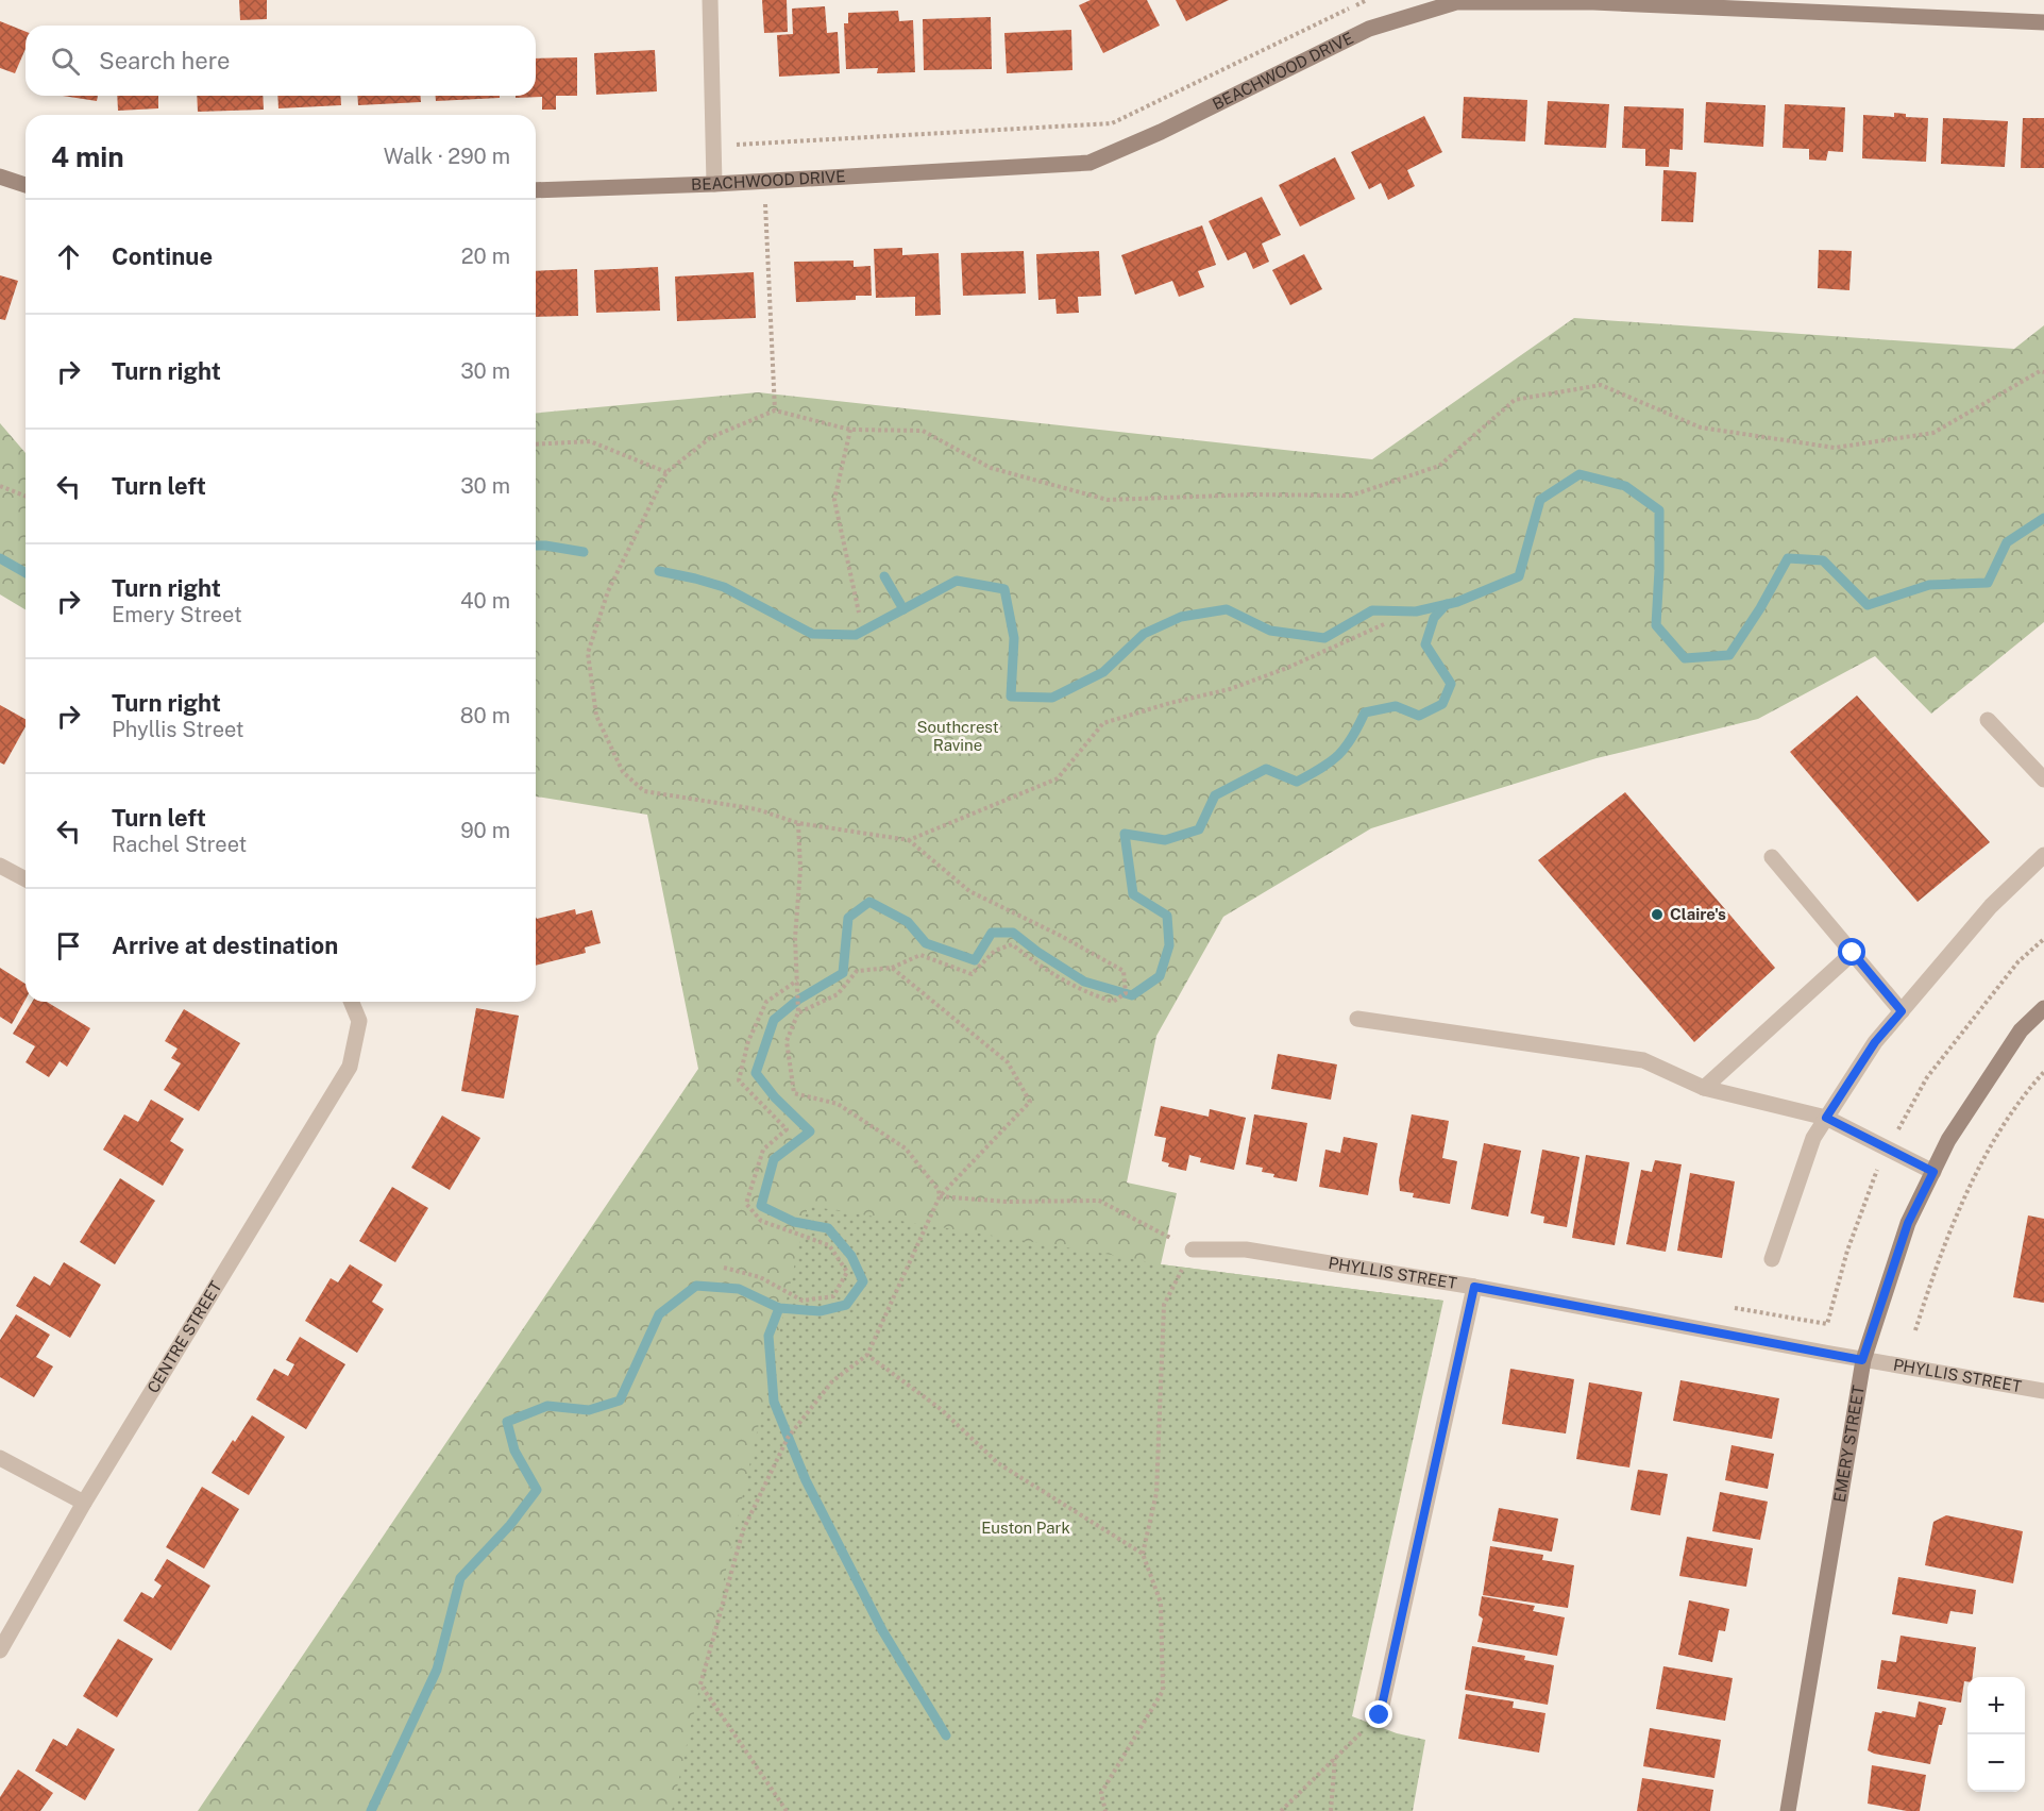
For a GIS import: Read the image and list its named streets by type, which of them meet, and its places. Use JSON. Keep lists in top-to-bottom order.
{
  "streets": {
    "street": [
      "BEACHWOOD DRIVE",
      "PHYLLIS STREET",
      "CENTRE STREET",
      "EMERY STREET"
    ]
  },
  "crossings": [
    ["PHYLLIS STREET", "EMERY STREET"]
  ],
  "parks": ["Southcrest Ravine", "Euston Park"],
  "places": ["Claire's"],
  "page": {
    "search": "Search here",
    "heading": ["4 min", "Walk · 290 m"],
    "list": [
      ["Continue", "20 m"],
      ["Turn right", "30 m"],
      ["Turn left", "30 m"],
      ["Turn right", "Emery Street", "40 m"],
      ["Turn right", "Phyllis Street", "80 m"],
      ["Turn left", "Rachel Street", "90 m"],
      "Arrive at destination"
    ],
    "map_buttons": ["+", "−"]
  }
}
